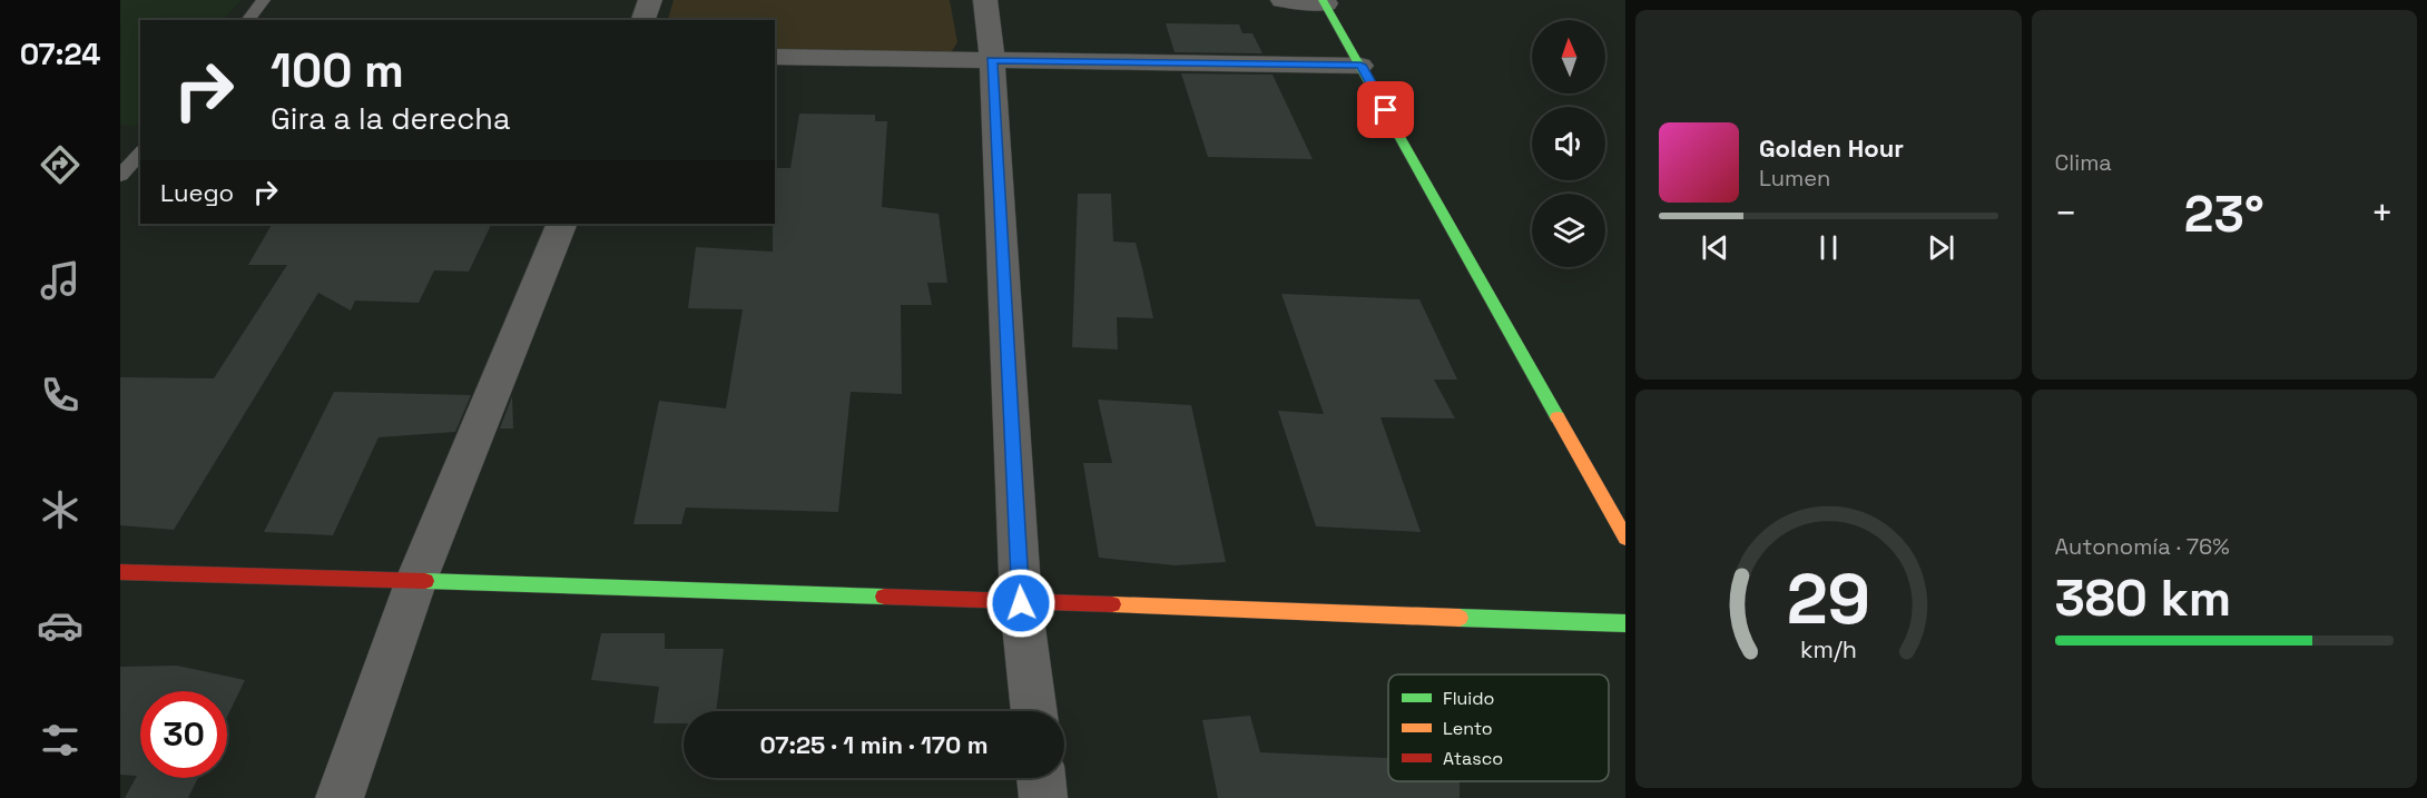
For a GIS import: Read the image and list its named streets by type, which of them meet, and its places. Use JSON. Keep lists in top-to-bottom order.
{
  "legend": ["Fluido", "Lento", "Atasco"],
  "north": "top",
  "page": {
    "tabs": "07:24",
    "tile": [
      "Clima",
      ["Autonomía · 76%", "380 km"]
    ],
    "turn": ["100 m", "Gira a la derecha"],
    "song": ["Golden Hour", "Lumen"],
    "then": "Luego",
    "heat": ["−", "23°", "+"],
    "limit": "30",
    "trip": "07:25 · 1 min · 170 m",
    "gauge": ["29", "km/h"]
  }
}
